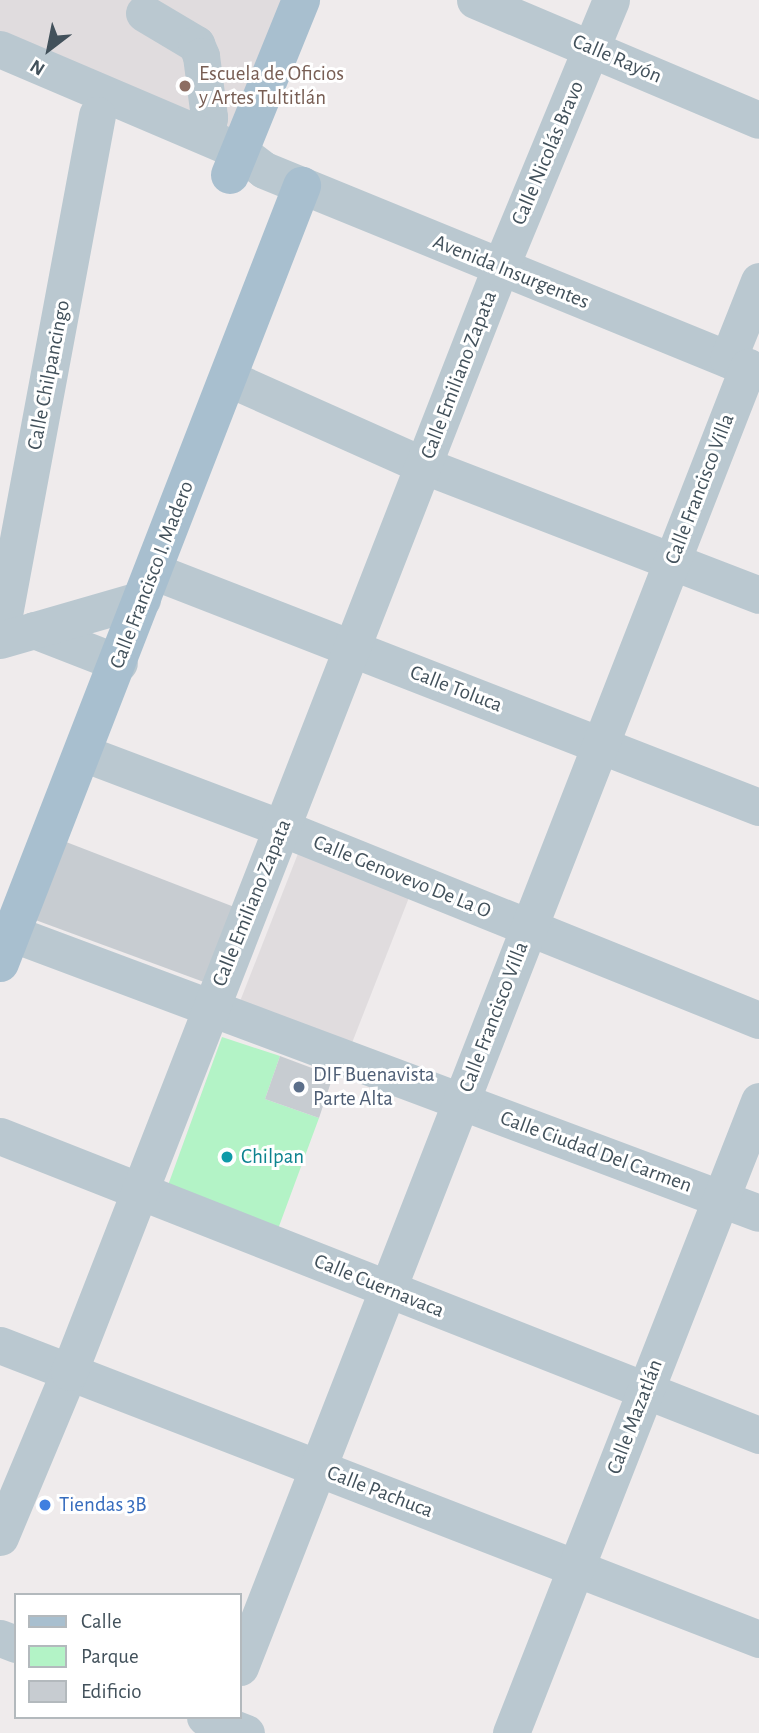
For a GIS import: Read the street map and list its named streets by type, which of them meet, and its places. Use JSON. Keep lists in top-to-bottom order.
{
  "streets": {
    "main road": ["Calle Francisco I. Madero"],
    "street": [
      "Calle Rayón",
      "Calle Nicolás Bravo",
      "Avenida Insurgentes",
      "Calle Chilpancingo",
      "Calle Emiliano Zapata",
      "Calle Francisco Villa",
      "Calle Toluca",
      "Calle Genovevo De La O",
      "Calle Ciudad Del Carmen",
      "Calle Cuernavaca",
      "Calle Mazatlán",
      "Calle Pachuca"
    ]
  },
  "crossings": [
    ["Calle Rayón", "Calle Nicolás Bravo"],
    ["Calle Nicolás Bravo", "Avenida Insurgentes"],
    ["Calle Nicolás Bravo", "Calle Emiliano Zapata"],
    ["Avenida Insurgentes", "Calle Chilpancingo"],
    ["Avenida Insurgentes", "Calle Emiliano Zapata"],
    ["Avenida Insurgentes", "Calle Francisco Villa"],
    ["Avenida Insurgentes", "Calle Francisco I. Madero"],
    ["Calle Emiliano Zapata", "Calle Toluca"],
    ["Calle Emiliano Zapata", "Calle Genovevo De La O"],
    ["Calle Emiliano Zapata", "Calle Ciudad Del Carmen"],
    ["Calle Emiliano Zapata", "Calle Cuernavaca"],
    ["Calle Emiliano Zapata", "Calle Pachuca"],
    ["Calle Francisco Villa", "Calle Toluca"],
    ["Calle Francisco Villa", "Calle Genovevo De La O"],
    ["Calle Francisco Villa", "Calle Ciudad Del Carmen"],
    ["Calle Francisco Villa", "Calle Cuernavaca"],
    ["Calle Francisco Villa", "Calle Pachuca"],
    ["Calle Francisco I. Madero", "Calle Toluca"],
    ["Calle Francisco I. Madero", "Calle Genovevo De La O"],
    ["Calle Francisco I. Madero", "Calle Ciudad Del Carmen"],
    ["Calle Ciudad Del Carmen", "Calle Mazatlán"],
    ["Calle Cuernavaca", "Calle Mazatlán"],
    ["Calle Mazatlán", "Calle Pachuca"]
  ],
  "places": [
    "Escuela de Oficios y Artes Tultitlán",
    "DIF Buenavista Parte Alta",
    "Chilpan",
    "Tiendas 3B"
  ],
  "legend": ["Calle", "Parque", "Edificio"],
  "north": "bottom left"
}
